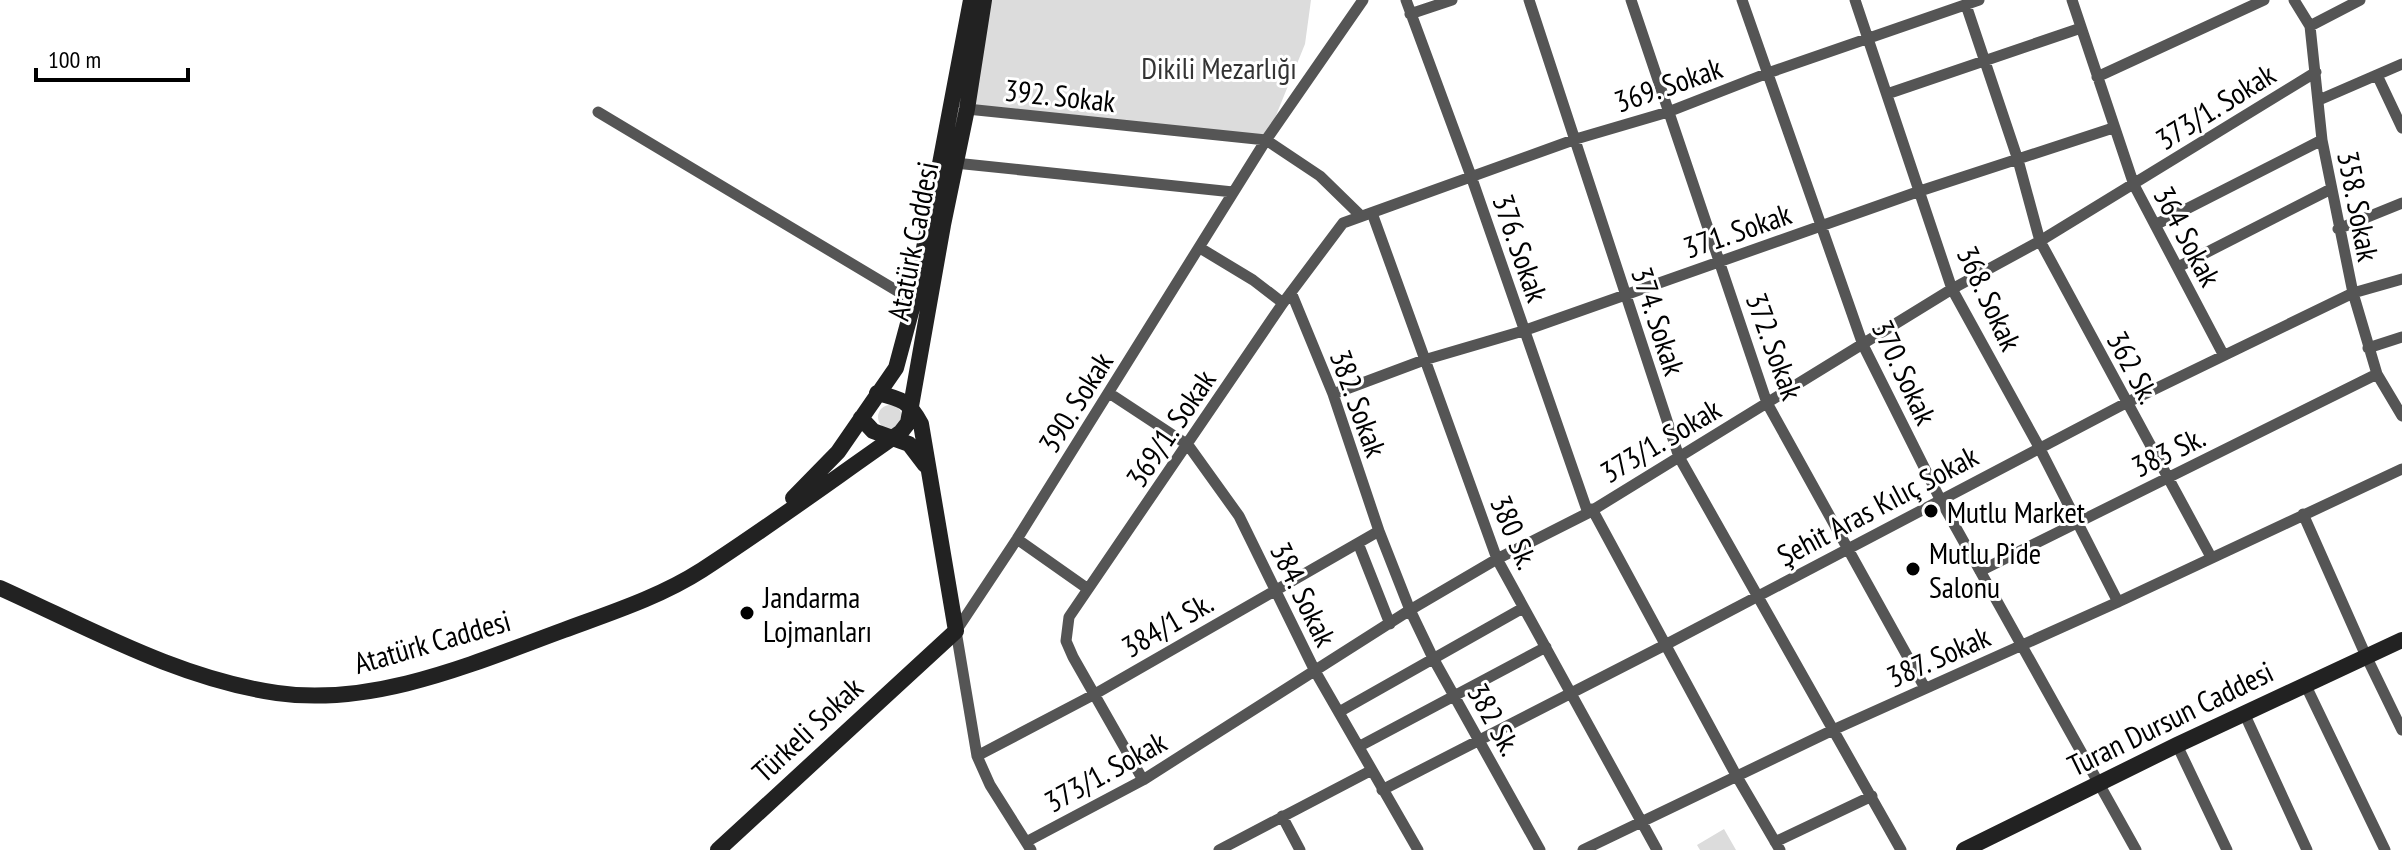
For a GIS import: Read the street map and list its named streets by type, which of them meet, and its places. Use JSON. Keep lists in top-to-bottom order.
{
  "streets": {
    "main road": ["Atatürk Caddesi", "Turan Dursun Caddesi", "Türkeli Sokak"],
    "street": [
      "369. Sokak",
      "392. Sokak",
      "373/1. Sokak",
      "358. Sokak",
      "371. Sokak",
      "364 Sokak",
      "376. Sokak",
      "368. Sokak",
      "374. Sokak",
      "372. Sokak",
      "362 Sk.",
      "370. Sokak",
      "390. Sokak",
      "382. Sokak",
      "369/1. Sokak",
      "383 Sk.",
      "Şehit Aras Kılıç Sokak",
      "380 Sk.",
      "384. Sokak",
      "384/1 Sk.",
      "387. Sokak",
      "382 Sk."
    ]
  },
  "crossings": [
    ["369. Sokak", "392. Sokak"],
    ["369. Sokak", "376. Sokak"],
    ["369. Sokak", "368. Sokak"],
    ["369. Sokak", "374. Sokak"],
    ["369. Sokak", "372. Sokak"],
    ["369. Sokak", "362 Sk."],
    ["369. Sokak", "370. Sokak"],
    ["369. Sokak", "369/1. Sokak"],
    ["369. Sokak", "380 Sk."],
    ["392. Sokak", "Atatürk Caddesi"],
    ["392. Sokak", "390. Sokak"],
    ["392. Sokak", "369/1. Sokak"],
    ["392. Sokak", "380 Sk."],
    ["373/1. Sokak", "358. Sokak"],
    ["373/1. Sokak", "364 Sokak"],
    ["373/1. Sokak", "376. Sokak"],
    ["373/1. Sokak", "368. Sokak"],
    ["373/1. Sokak", "374. Sokak"],
    ["373/1. Sokak", "372. Sokak"],
    ["373/1. Sokak", "362 Sk."],
    ["373/1. Sokak", "370. Sokak"],
    ["373/1. Sokak", "382. Sokak"],
    ["373/1. Sokak", "369/1. Sokak"],
    ["373/1. Sokak", "380 Sk."],
    ["373/1. Sokak", "384. Sokak"],
    ["373/1. Sokak", "382 Sk."],
    ["358. Sokak", "383 Sk."],
    ["358. Sokak", "Şehit Aras Kılıç Sokak"],
    ["371. Sokak", "364 Sokak"],
    ["371. Sokak", "376. Sokak"],
    ["371. Sokak", "368. Sokak"],
    ["371. Sokak", "374. Sokak"],
    ["371. Sokak", "372. Sokak"],
    ["371. Sokak", "362 Sk."],
    ["371. Sokak", "370. Sokak"],
    ["371. Sokak", "382. Sokak"],
    ["371. Sokak", "380 Sk."],
    ["364 Sokak", "Şehit Aras Kılıç Sokak"],
    ["376. Sokak", "Şehit Aras Kılıç Sokak"],
    ["376. Sokak", "387. Sokak"],
    ["368. Sokak", "383 Sk."],
    ["368. Sokak", "Şehit Aras Kılıç Sokak"],
    ["368. Sokak", "387. Sokak"],
    ["374. Sokak", "Şehit Aras Kılıç Sokak"],
    ["374. Sokak", "387. Sokak"],
    ["372. Sokak", "Şehit Aras Kılıç Sokak"],
    ["372. Sokak", "387. Sokak"],
    ["362 Sk.", "383 Sk."],
    ["362 Sk.", "Şehit Aras Kılıç Sokak"],
    ["362 Sk.", "387. Sokak"],
    ["370. Sokak", "383 Sk."],
    ["370. Sokak", "Şehit Aras Kılıç Sokak"],
    ["370. Sokak", "387. Sokak"],
    ["370. Sokak", "Turan Dursun Caddesi"],
    ["390. Sokak", "384. Sokak"],
    ["390. Sokak", "Türkeli Sokak"],
    ["382. Sokak", "369/1. Sokak"],
    ["382. Sokak", "384/1 Sk."],
    ["382. Sokak", "382 Sk."],
    ["369/1. Sokak", "380 Sk."],
    ["369/1. Sokak", "384. Sokak"],
    ["369/1. Sokak", "384/1 Sk."],
    ["Şehit Aras Kılıç Sokak", "380 Sk."],
    ["Şehit Aras Kılıç Sokak", "384. Sokak"],
    ["Şehit Aras Kılıç Sokak", "382 Sk."],
    ["380 Sk.", "387. Sokak"],
    ["384. Sokak", "384/1 Sk."]
  ],
  "parks": ["Dikili Mezarlığı"],
  "places": ["Mutlu Market", "Mutlu Pide Salonu", "Jandarma Lojmanları"],
  "scale_bar": "100 m"
}
